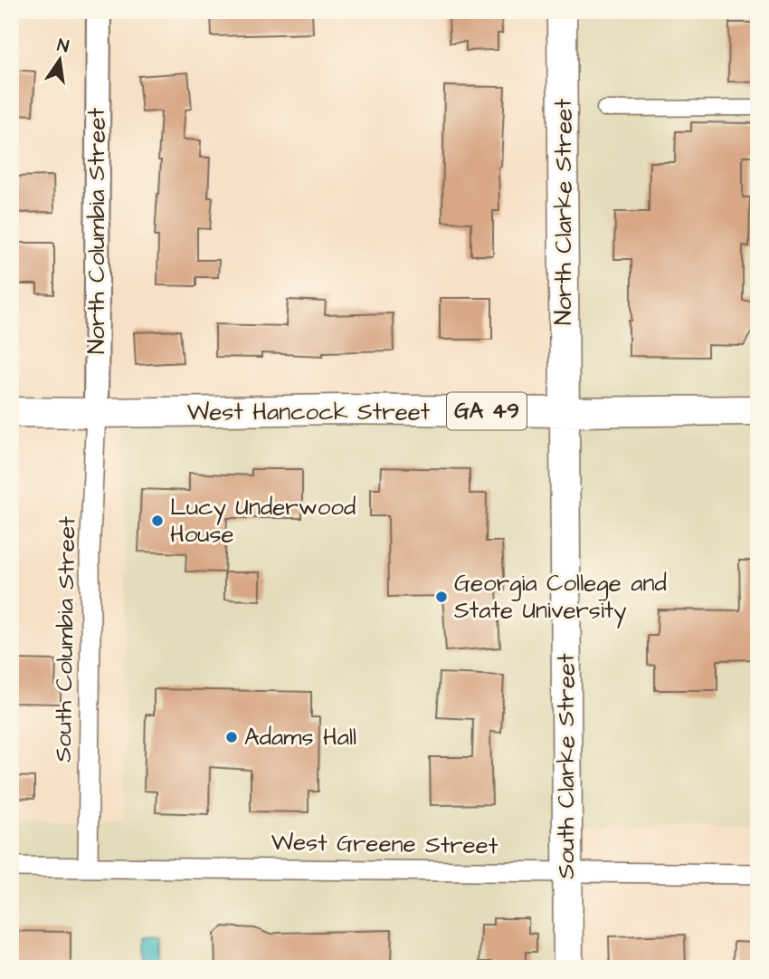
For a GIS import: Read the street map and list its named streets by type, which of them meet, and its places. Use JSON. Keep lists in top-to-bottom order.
{
  "streets": {
    "main road": [
      "North Clarke Street",
      "GA 49",
      "West Hancock Street",
      "South Clarke Street"
    ],
    "street": ["North Columbia Street", "South Columbia Street", "West Greene Street"]
  },
  "crossings": [
    ["North Clarke Street", "West Hancock Street"],
    ["North Clarke Street", "South Clarke Street"],
    ["North Columbia Street", "West Hancock Street"],
    ["North Columbia Street", "South Columbia Street"],
    ["West Hancock Street", "South Columbia Street"],
    ["West Hancock Street", "South Clarke Street"],
    ["South Columbia Street", "West Greene Street"],
    ["South Clarke Street", "West Greene Street"]
  ],
  "places": ["Lucy Underwood House", "Georgia College and State University", "Adams Hall"],
  "north": "top"
}
